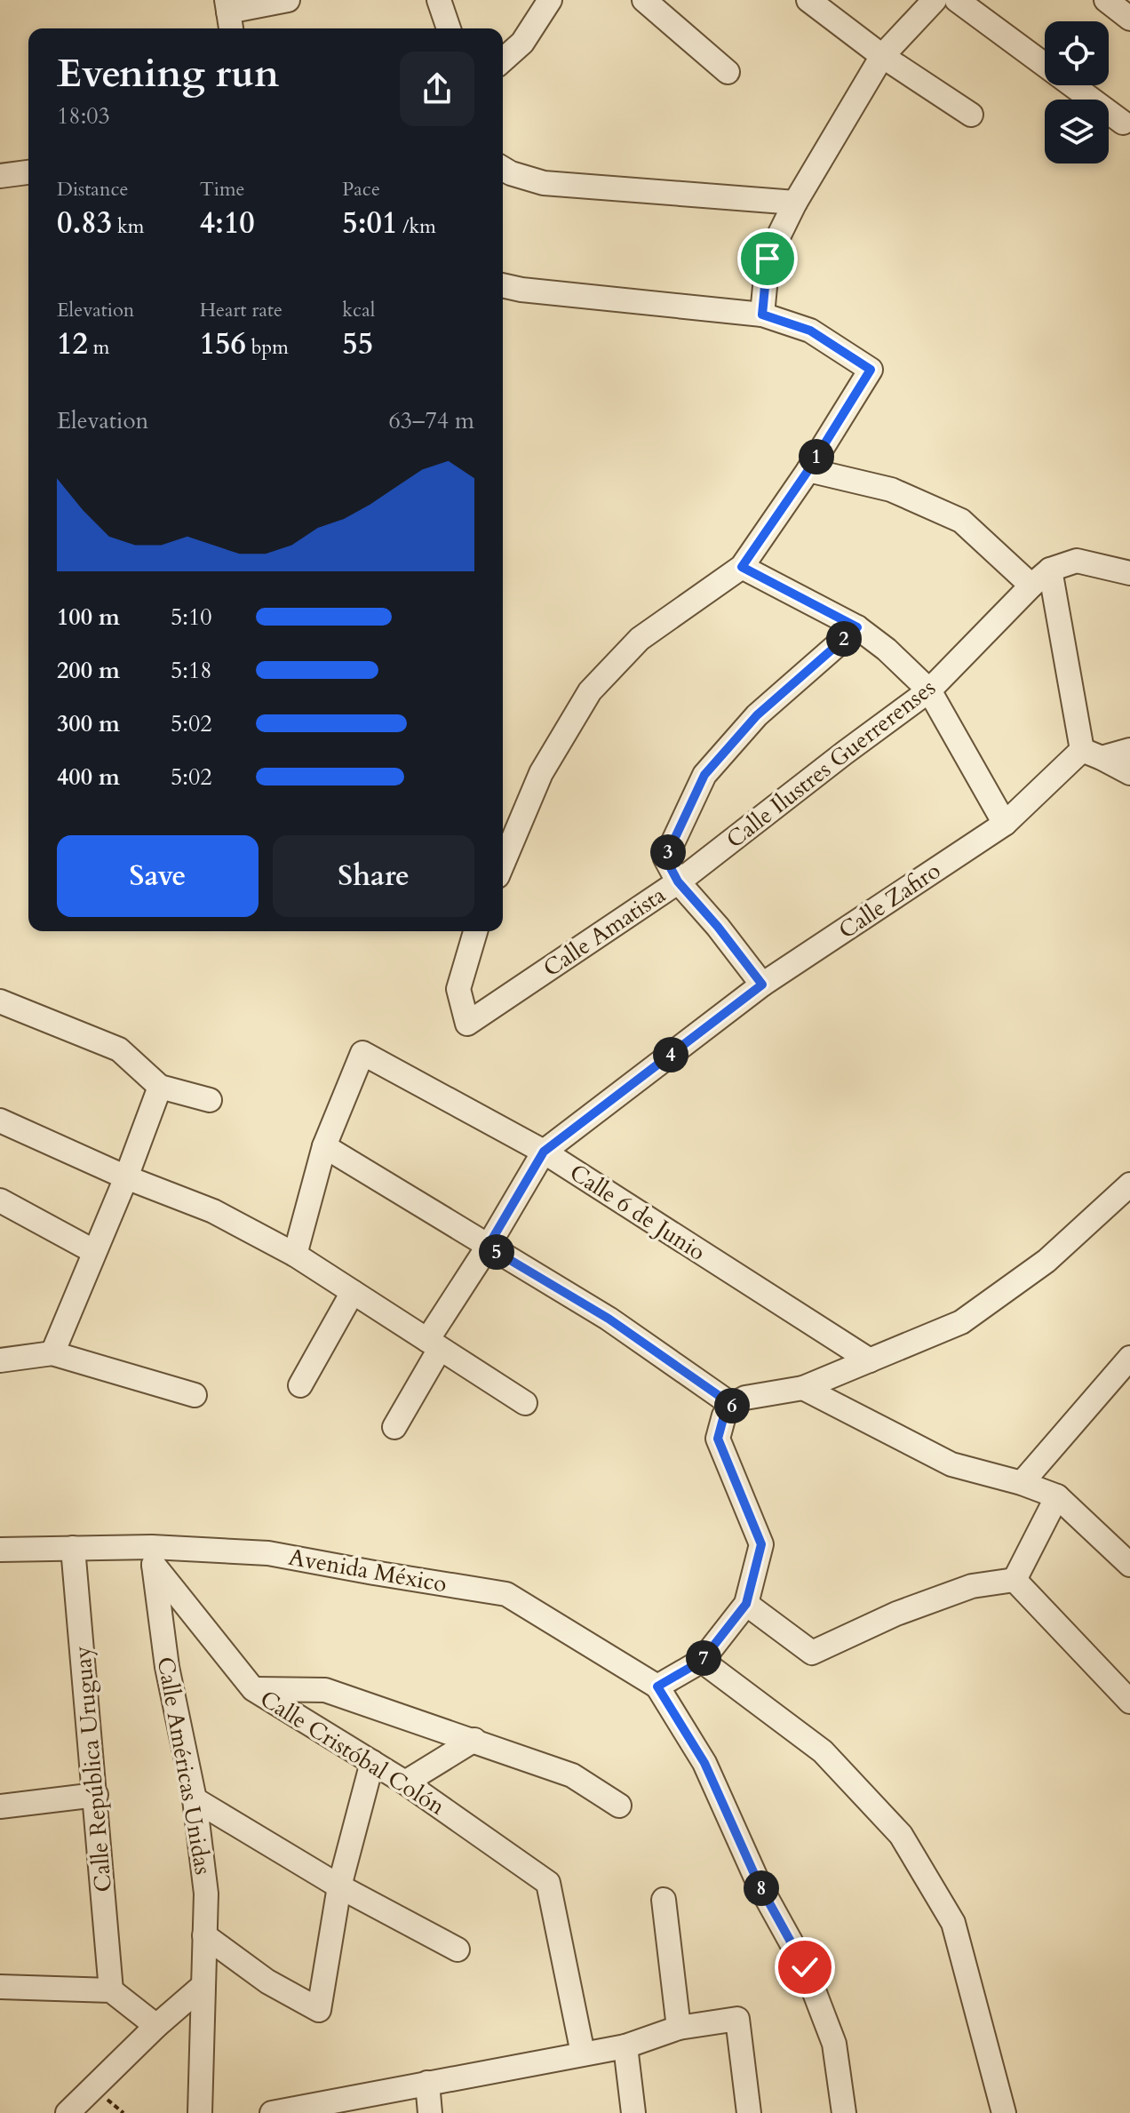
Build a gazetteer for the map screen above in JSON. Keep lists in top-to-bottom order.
{
  "streets": {
    "street": [
      "Calle Ilustres Guerrerenses",
      "Calle Zafiro",
      "Calle Amatista",
      "Calle 6 de Junio",
      "Avenida México",
      "Calle Cristóbal Colón",
      "Calle Américas Unidas",
      "Calle República Uruguay"
    ]
  },
  "crossings": [
    ["Calle Ilustres Guerrerenses", "Calle Amatista"],
    ["Calle Zafiro", "Calle 6 de Junio"],
    ["Avenida México", "Calle Cristóbal Colón"],
    ["Avenida México", "Calle Américas Unidas"],
    ["Avenida México", "Calle República Uruguay"],
    ["Calle Cristóbal Colón", "Calle Américas Unidas"]
  ],
  "page": {
    "heading": ["Evening run", "18:03"],
    "stats": [
      ["Distance", "0.83 km"],
      ["Time", "4:10"],
      ["Pace", "5:01 /km"],
      ["Elevation", "12 m"],
      ["Heart rate", "156 bpm"],
      ["kcal", "55"]
    ],
    "chart": ["Elevation", "63–74 m"],
    "pins": [
      "1",
      "2",
      "3",
      "4",
      "5",
      "6",
      "7",
      "8"
    ],
    "list": [
      {
        "name": "100 m",
        "note": "5:10"
      },
      {
        "name": "200 m",
        "note": "5:18"
      },
      {
        "name": "300 m",
        "note": "5:02"
      },
      {
        "name": "400 m",
        "note": "5:02"
      }
    ],
    "buttons": ["Save", "Share"]
  }
}
